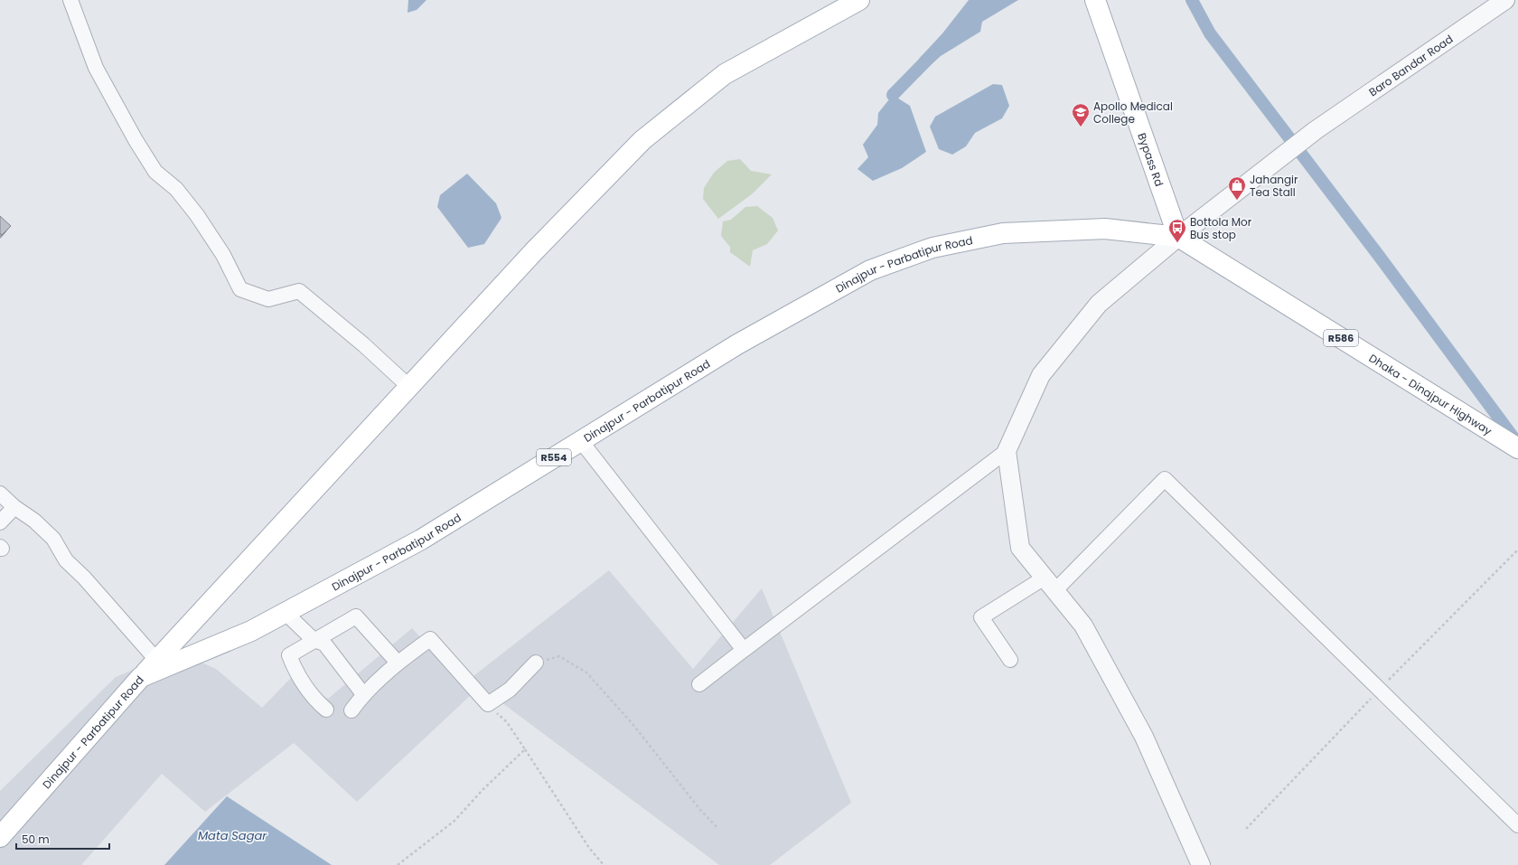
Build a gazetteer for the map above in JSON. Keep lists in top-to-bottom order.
{
  "streets": {
    "main road": [
      "Bypass Rd",
      "Dinajpur - Parbatipur Road",
      "R586",
      "Dhaka - Dinajpur Highway",
      "R554"
    ],
    "street": ["Baro Bandar Road"]
  },
  "crossings": [
    ["Baro Bandar Road", "Bypass Rd"],
    ["Baro Bandar Road", "Dinajpur - Parbatipur Road"],
    ["Baro Bandar Road", "Dhaka - Dinajpur Highway"],
    ["Bypass Rd", "Dinajpur - Parbatipur Road"],
    ["Bypass Rd", "Dhaka - Dinajpur Highway"],
    ["Dinajpur - Parbatipur Road", "Dhaka - Dinajpur Highway"],
    ["Dinajpur - Parbatipur Road", "R554"]
  ],
  "water": ["Mata Sagar"],
  "places": {
    "school or university": ["Apollo Medical College"],
    "shop": ["Jahangir Tea Stall"],
    "bus stop": ["Bottola Mor Bus stop"]
  },
  "scale_bar": "50 m"
}
